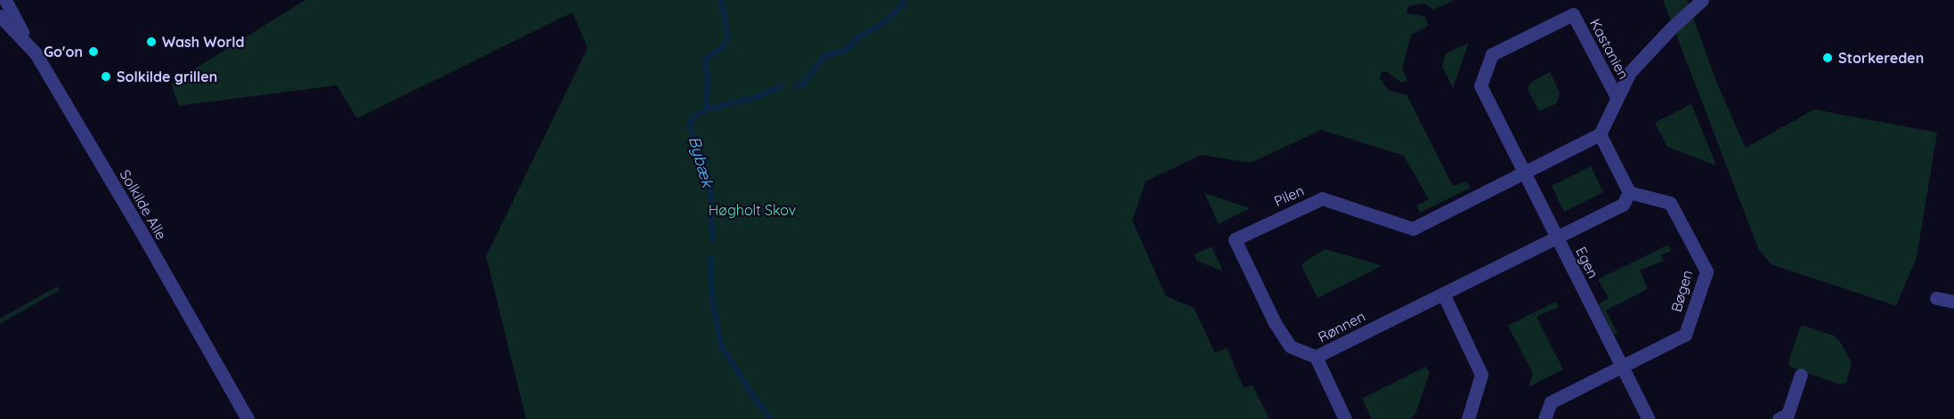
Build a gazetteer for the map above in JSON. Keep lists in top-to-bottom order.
{
  "streets": {
    "street": [
      "Kastanien",
      "Pilen",
      "Solkilde Alle",
      "Egen",
      "Bøgen",
      "Rønnen"
    ]
  },
  "crossings": [
    ["Kastanien", "Pilen"],
    ["Kastanien", "Egen"],
    ["Pilen", "Egen"],
    ["Pilen", "Rønnen"],
    ["Egen", "Bøgen"],
    ["Egen", "Rønnen"]
  ],
  "water": ["Bybæk"],
  "parks": ["Høgholt Skov"],
  "places": [
    "Wash World",
    "Go'on",
    "Storkereden",
    "Solkilde grillen"
  ]
}
